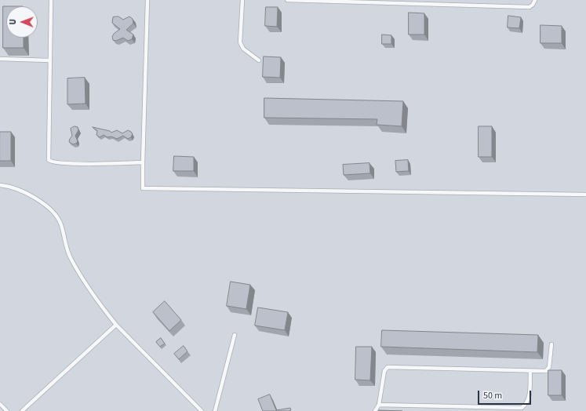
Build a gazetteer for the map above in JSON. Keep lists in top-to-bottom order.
{
  "scale_bar": "50 m",
  "north": "left"
}
